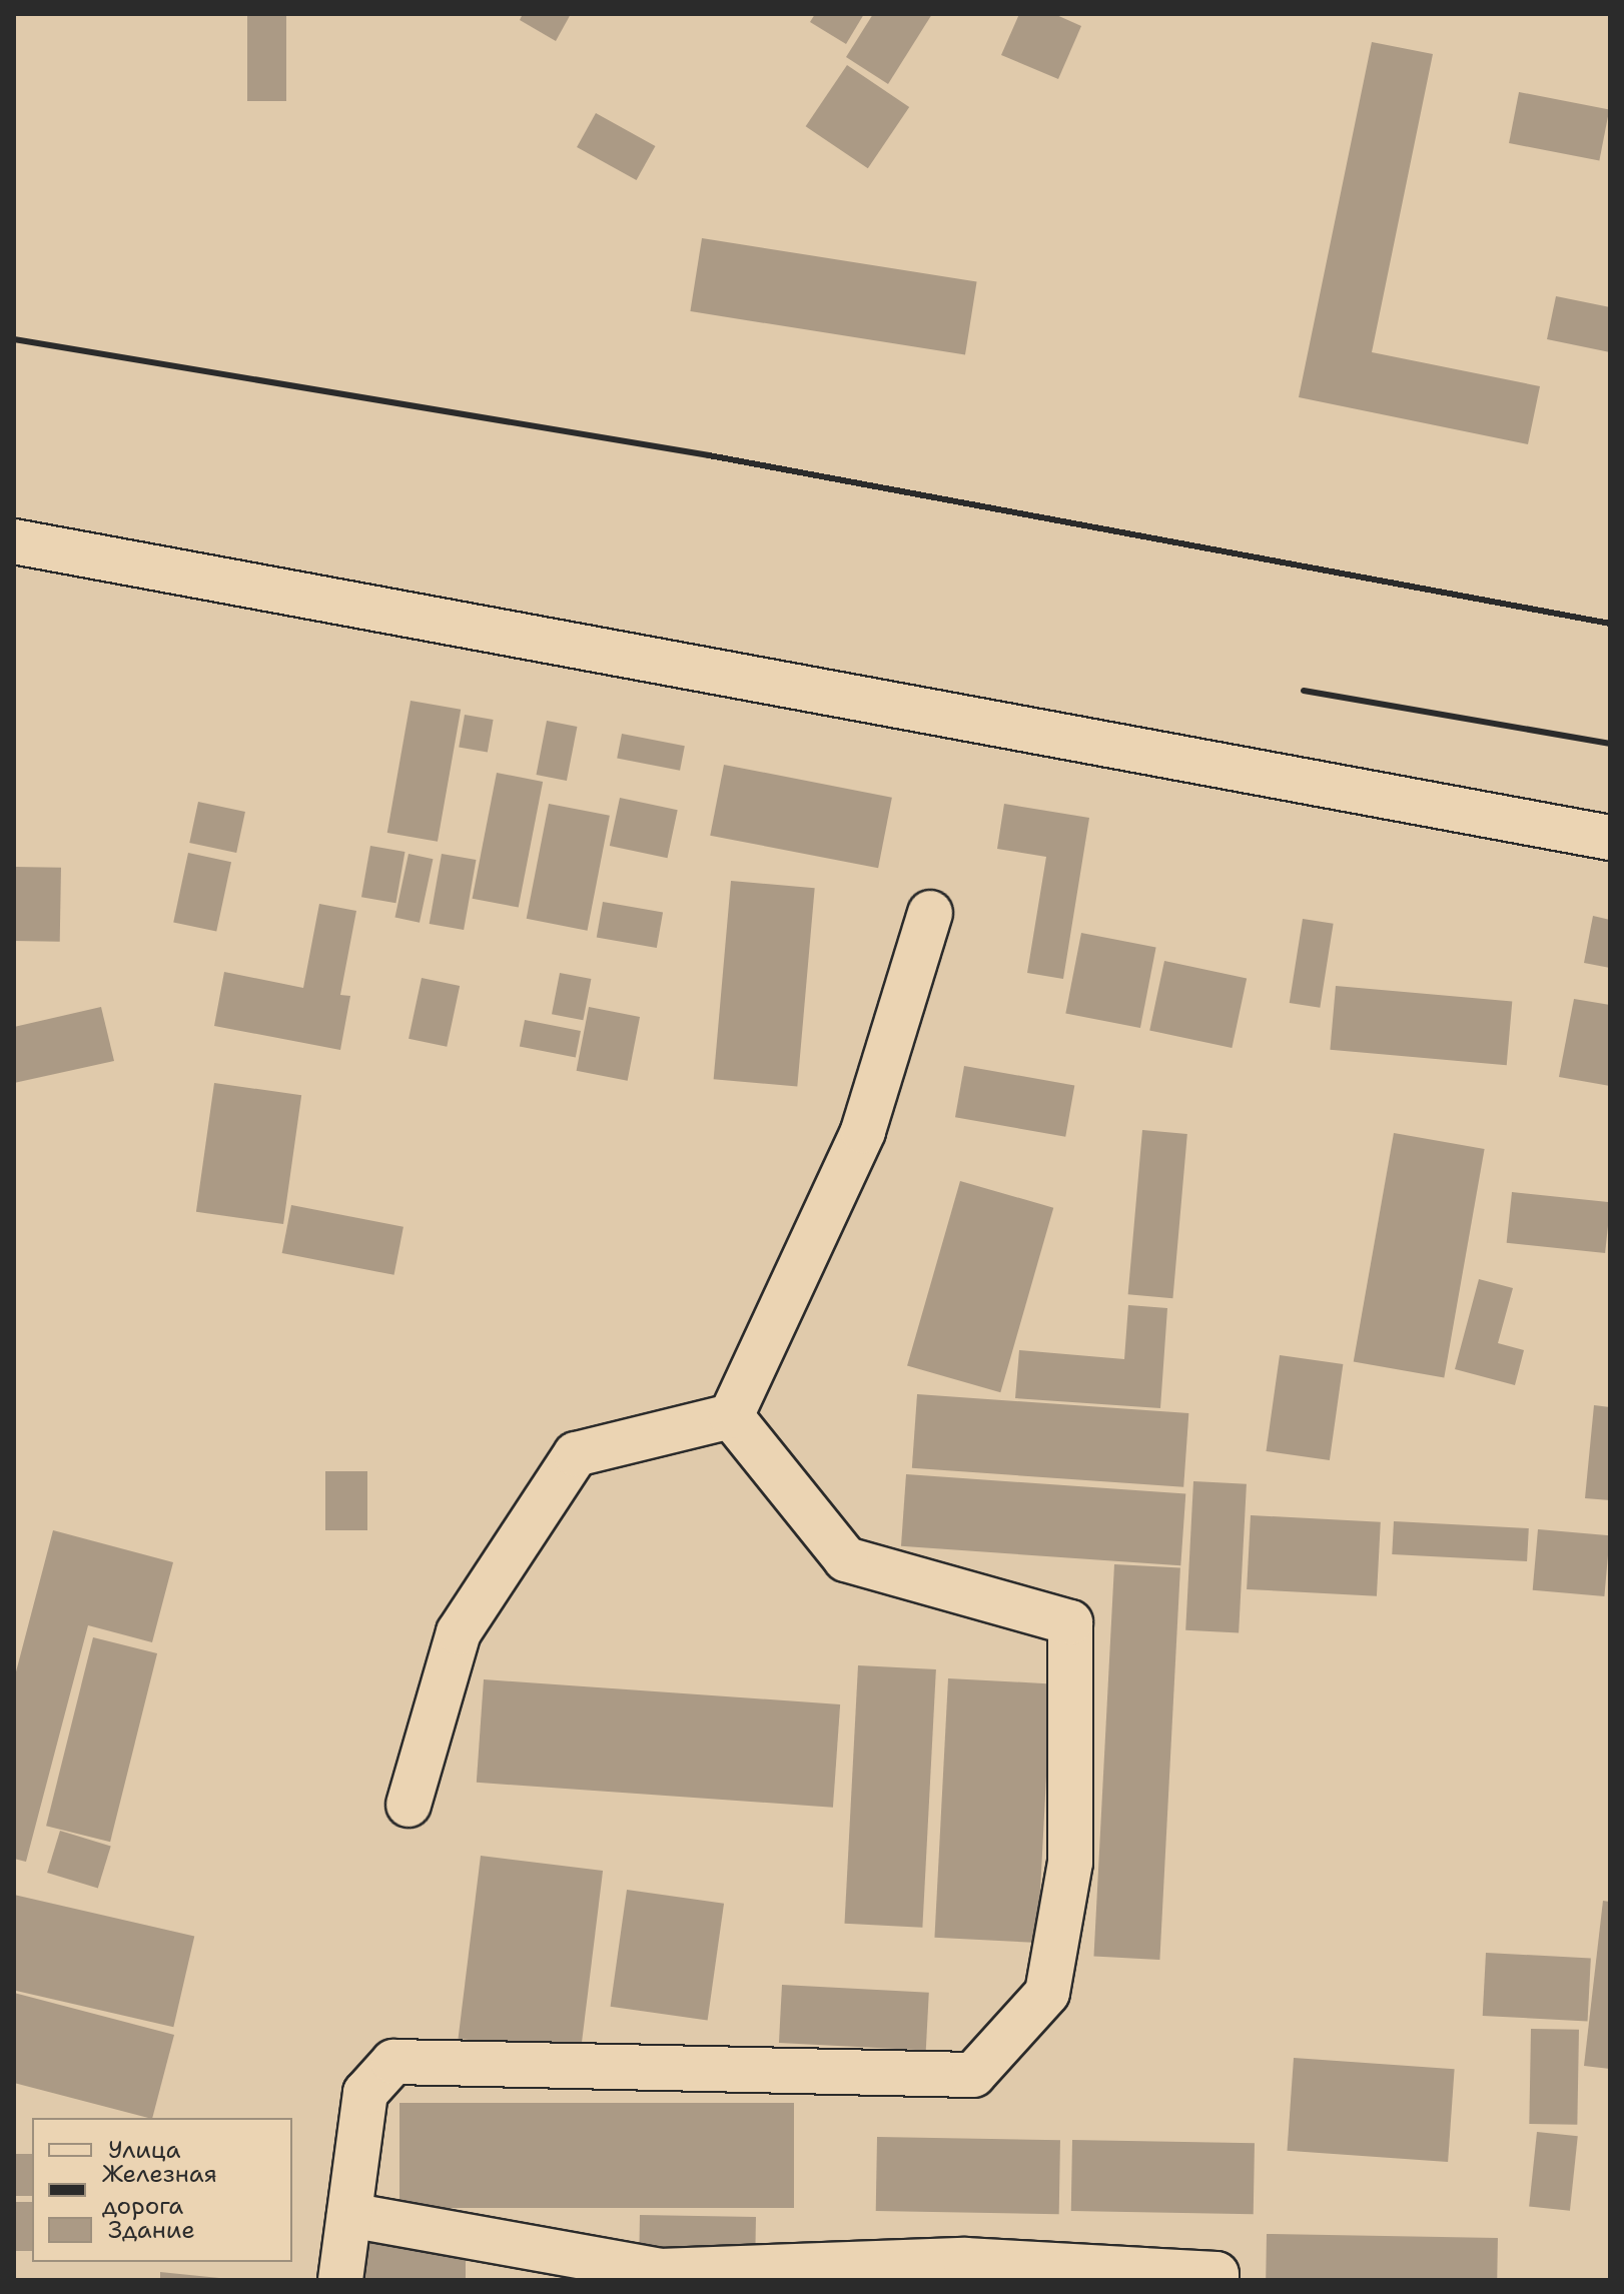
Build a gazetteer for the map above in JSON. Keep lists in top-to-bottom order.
{
  "legend": ["Улица", "Железная дорога", "Здание"]
}
